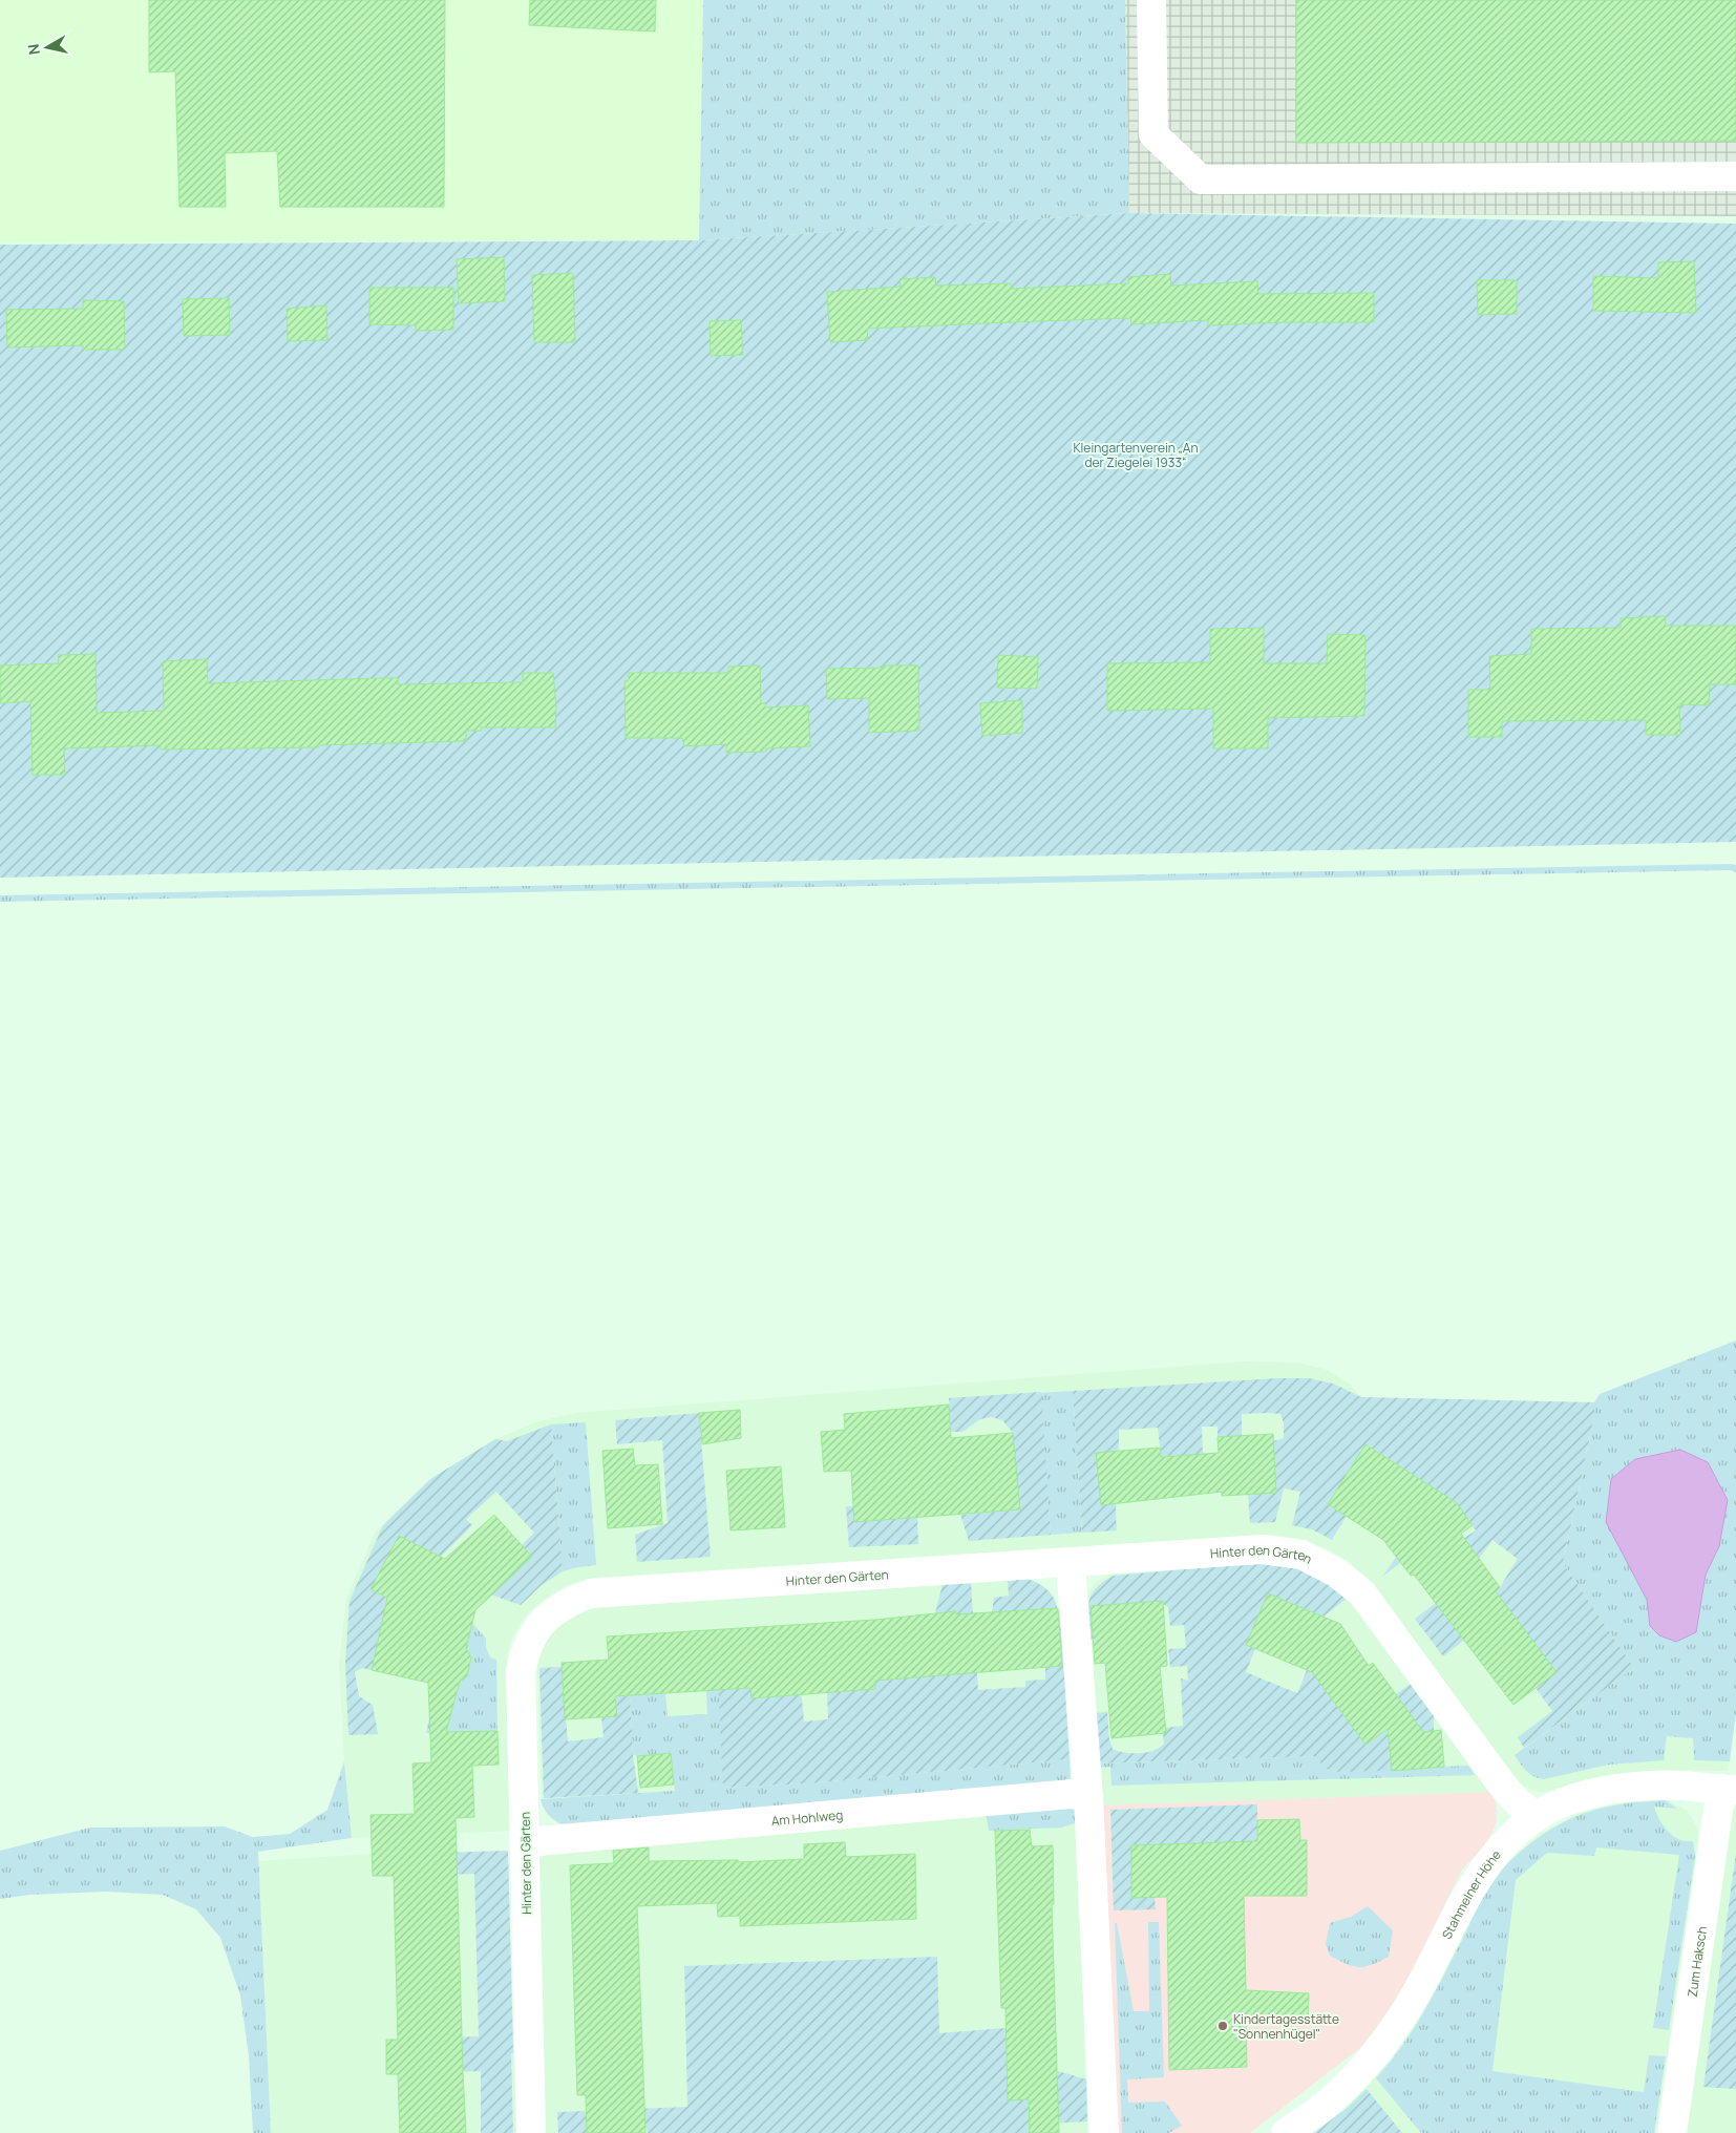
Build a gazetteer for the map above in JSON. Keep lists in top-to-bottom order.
{
  "streets": {
    "street": [
      "Hinter den Gärten",
      "Am Hohlweg",
      "Stahmelner Höhe",
      "Zum Haksch"
    ]
  },
  "crossings": [
    ["Hinter den Gärten", "Am Hohlweg"],
    ["Hinter den Gärten", "Stahmelner Höhe"],
    ["Stahmelner Höhe", "Zum Haksch"]
  ],
  "parks": ["Kleingartenverein „An der Ziegelei 1933“"],
  "places": ["Kindertagesstätte \"Sonnenhügel\""],
  "north": "left"
}
